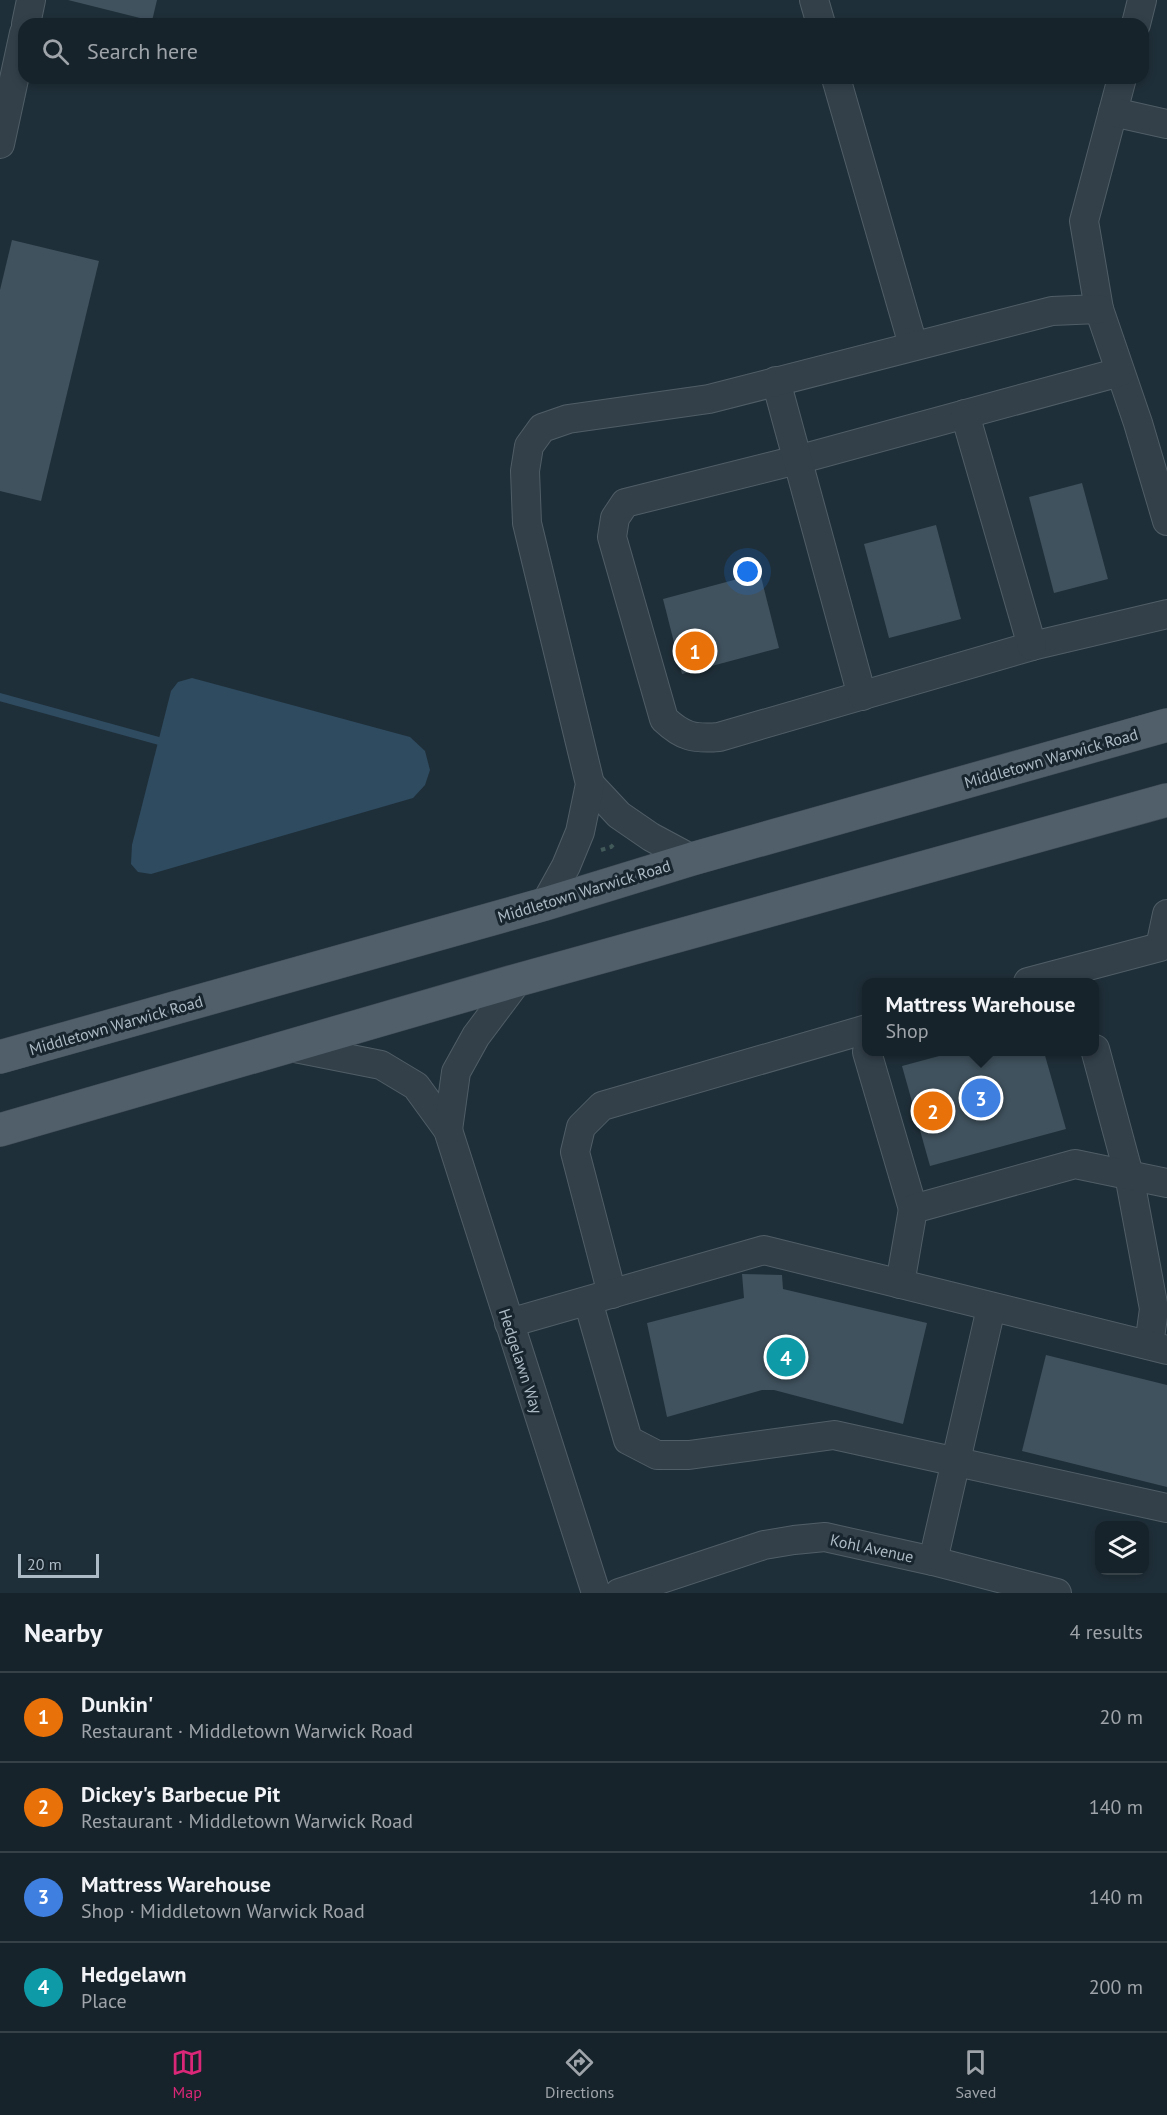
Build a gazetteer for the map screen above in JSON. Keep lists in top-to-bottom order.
{
  "streets": {
    "main road": ["Middletown Warwick Road"],
    "street": ["Hedgelawn Way", "Kohl Avenue"]
  },
  "scale_bar": "20 m",
  "page": {
    "search": "Search here",
    "pins": [
      "1",
      "3",
      "2",
      "4"
    ],
    "popup": ["Mattress Warehouse", "Shop"],
    "scale": "20 m",
    "heading": ["Nearby", "4 results"],
    "list": [
      {
        "mark": "1",
        "name": "Dunkin'",
        "note": "Restaurant · Middletown Warwick Road",
        "value": "20 m"
      },
      {
        "mark": "2",
        "name": "Dickey's Barbecue Pit",
        "note": "Restaurant · Middletown Warwick Road",
        "value": "140 m"
      },
      {
        "mark": "3",
        "name": "Mattress Warehouse",
        "note": "Shop · Middletown Warwick Road",
        "value": "140 m"
      },
      {
        "mark": "4",
        "name": "Hedgelawn",
        "note": "Place",
        "value": "200 m"
      }
    ],
    "nav": ["Map", "Directions", "Saved"]
  }
}
